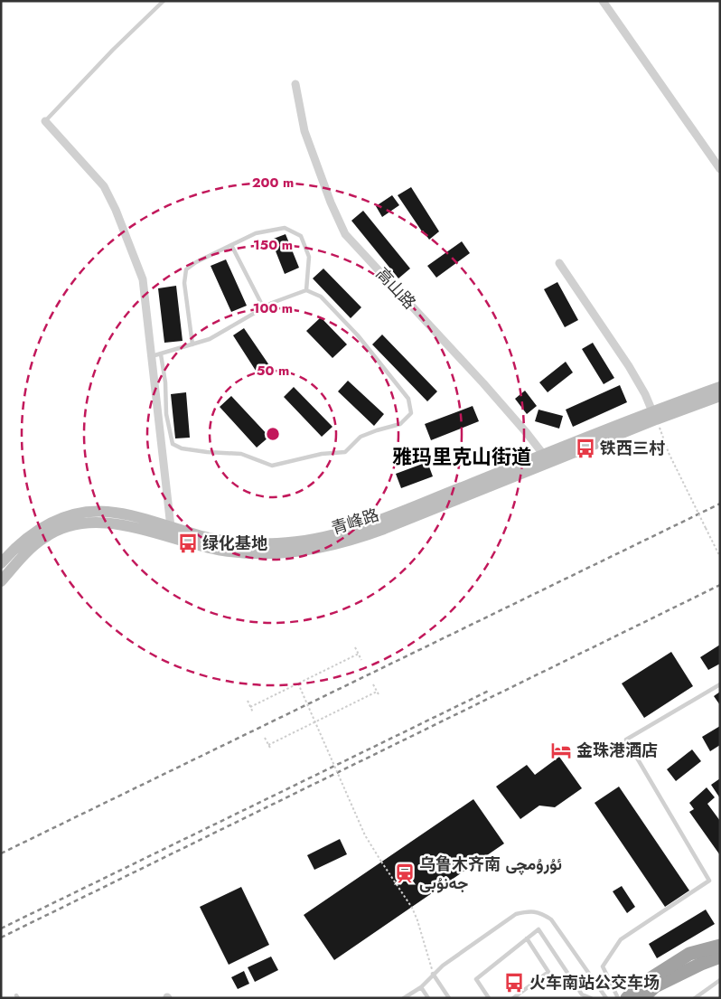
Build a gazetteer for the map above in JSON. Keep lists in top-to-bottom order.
{
  "streets": {
    "main road": ["青峰路"],
    "street": ["高山路"]
  },
  "crossings": [
    ["高山路", "青峰路"]
  ],
  "districts": ["雅玛里克山街道"],
  "places": {
    "bus stop": ["铁西三村", "绿化基地", "火车南站公交车场"],
    "hotel": ["金珠港酒店"],
    "station": ["乌鲁木齐南 ئۇرۇمچى جەنۇبى"]
  },
  "rings": [
    "200 m",
    "150 m",
    "100 m",
    "50 m"
  ]
}
